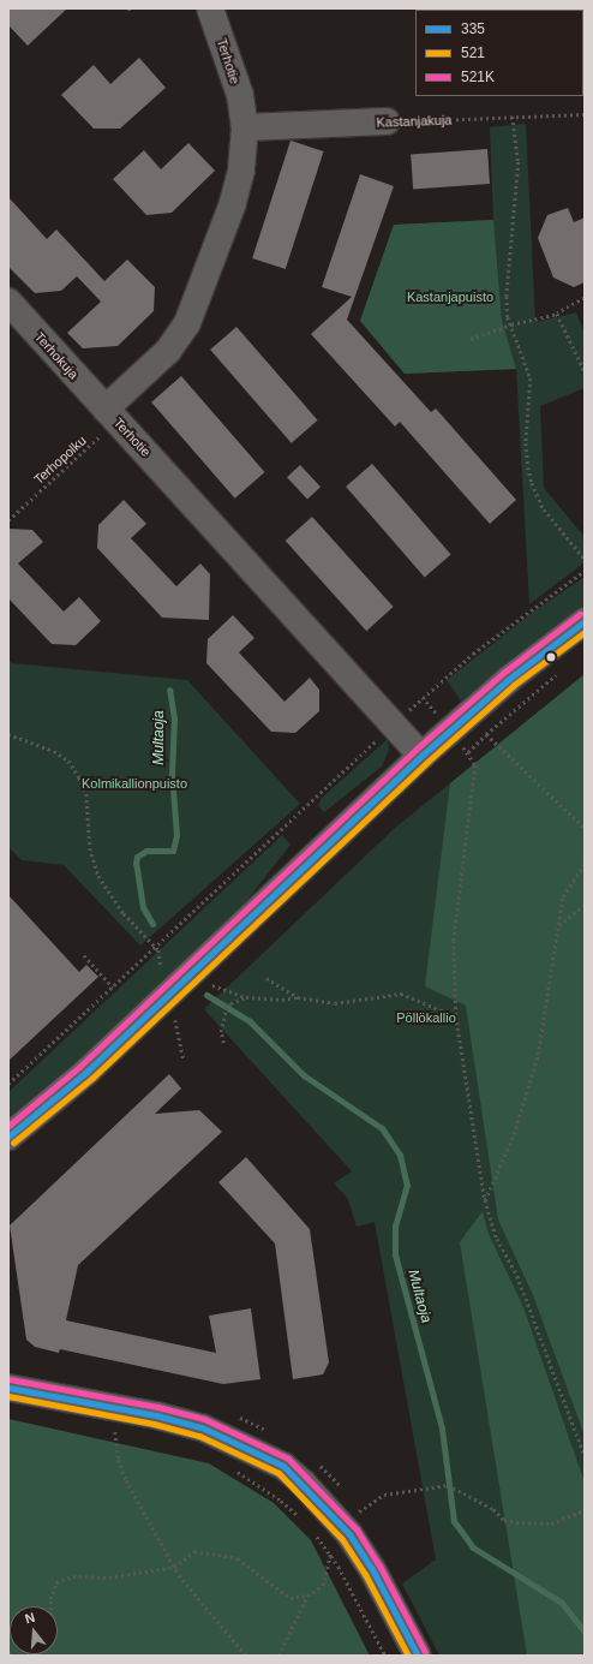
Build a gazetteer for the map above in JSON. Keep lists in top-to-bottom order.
{
  "streets": {
    "street": ["Terhotie", "Kastanjakuja", "Terhokuja"],
    "path": ["Terhopolku"]
  },
  "crossings": [
    ["Terhotie", "Kastanjakuja"],
    ["Terhotie", "Terhokuja"],
    ["Terhotie", "Terhopolku"]
  ],
  "water": ["Multaoja"],
  "parks": ["Kastanjapuisto", "Kolmikallionpuisto", "Pöllökallio"],
  "lines": ["transit line 521K", "transit line 335", "transit line 521"],
  "legend": ["335", "521", "521K"],
  "north": "top"
}
